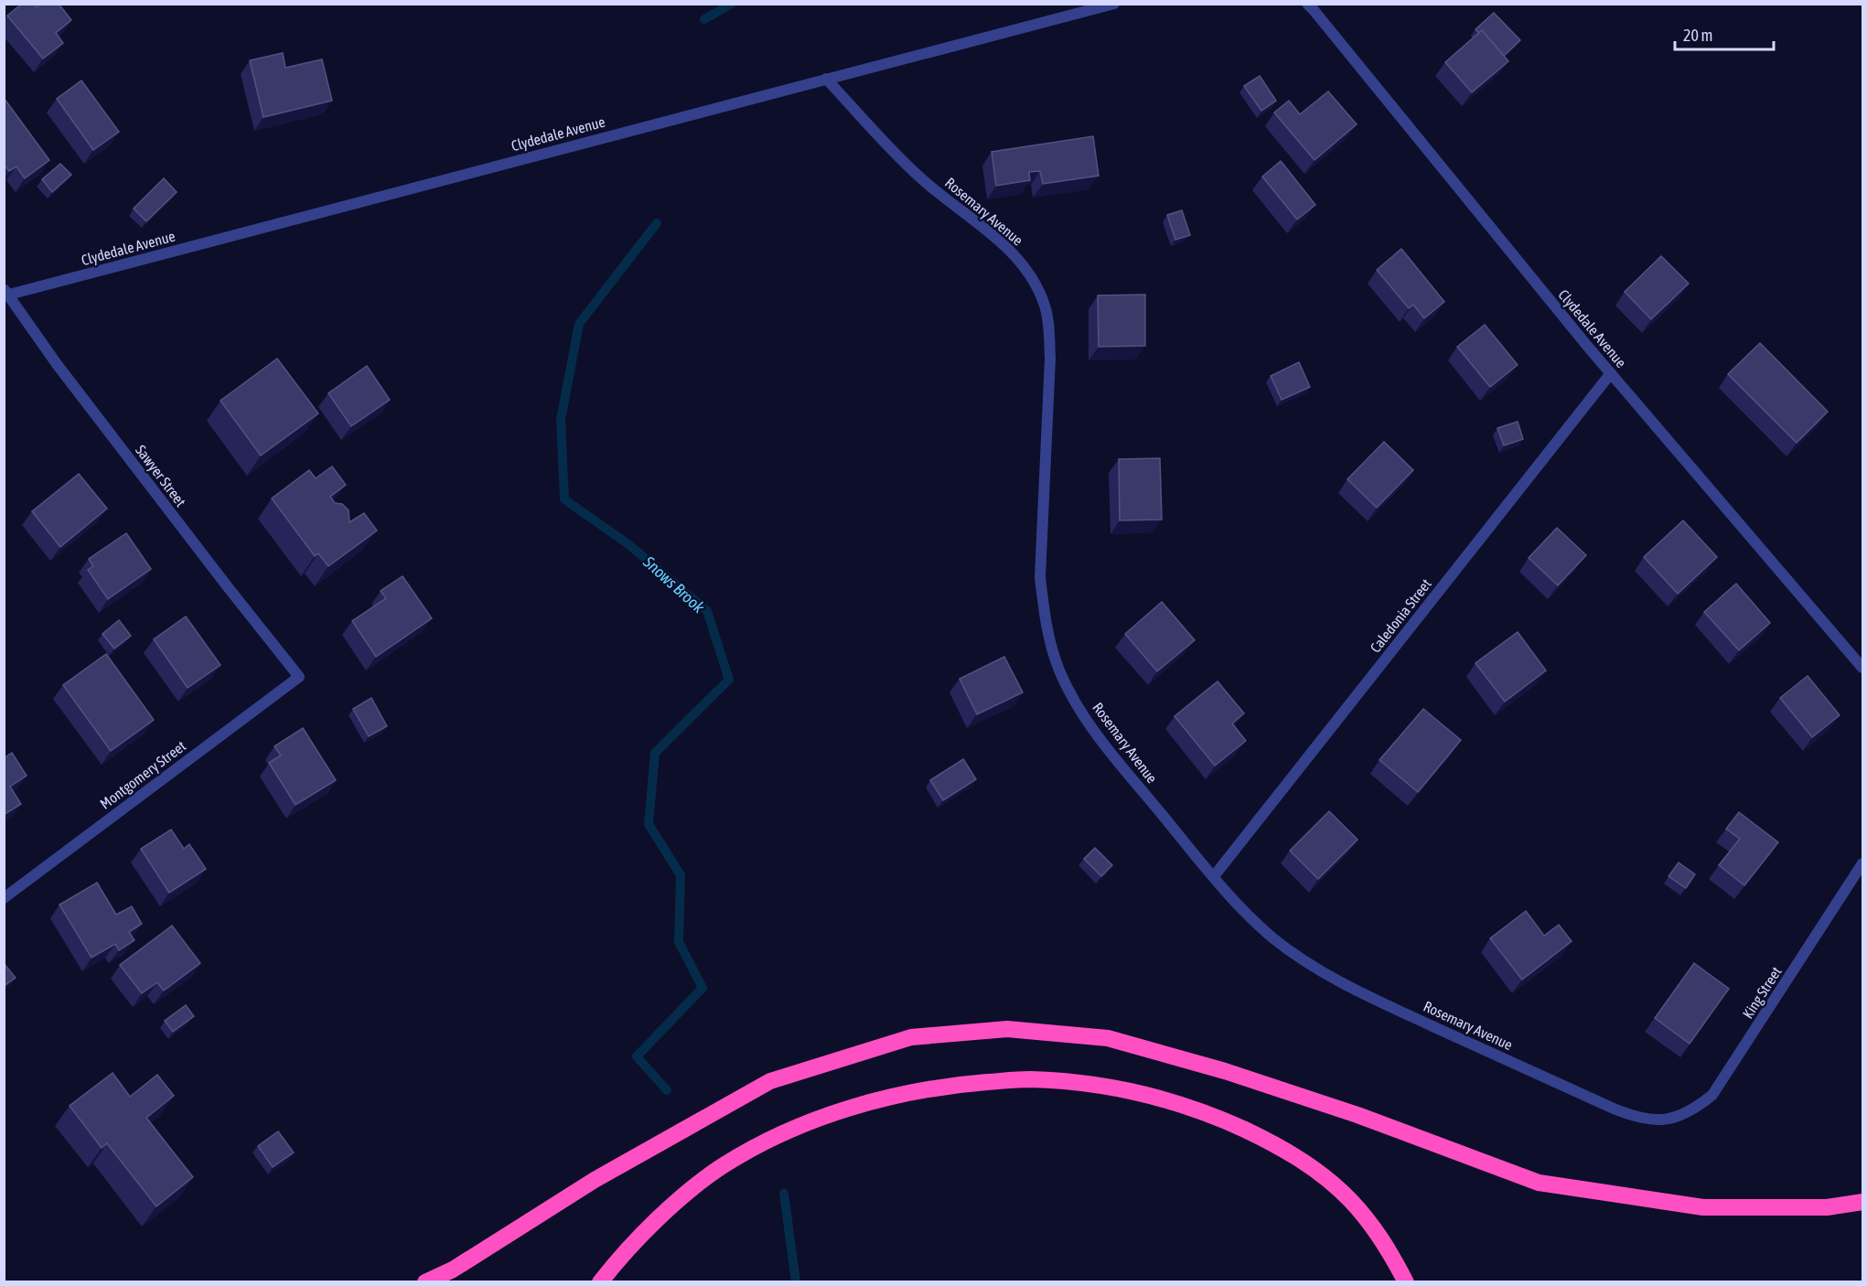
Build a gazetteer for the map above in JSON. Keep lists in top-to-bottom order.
{
  "streets": {
    "street": [
      "Clydedale Avenue",
      "Rosemary Avenue",
      "Sawyer Street",
      "Caledonia Street",
      "Montgomery Street",
      "King Street"
    ]
  },
  "crossings": [
    ["Clydedale Avenue", "Rosemary Avenue"],
    ["Clydedale Avenue", "Sawyer Street"],
    ["Clydedale Avenue", "Caledonia Street"],
    ["Rosemary Avenue", "Caledonia Street"],
    ["Rosemary Avenue", "King Street"],
    ["Sawyer Street", "Montgomery Street"]
  ],
  "water": ["Snows Brook"],
  "scale_bar": "20 m"
}
